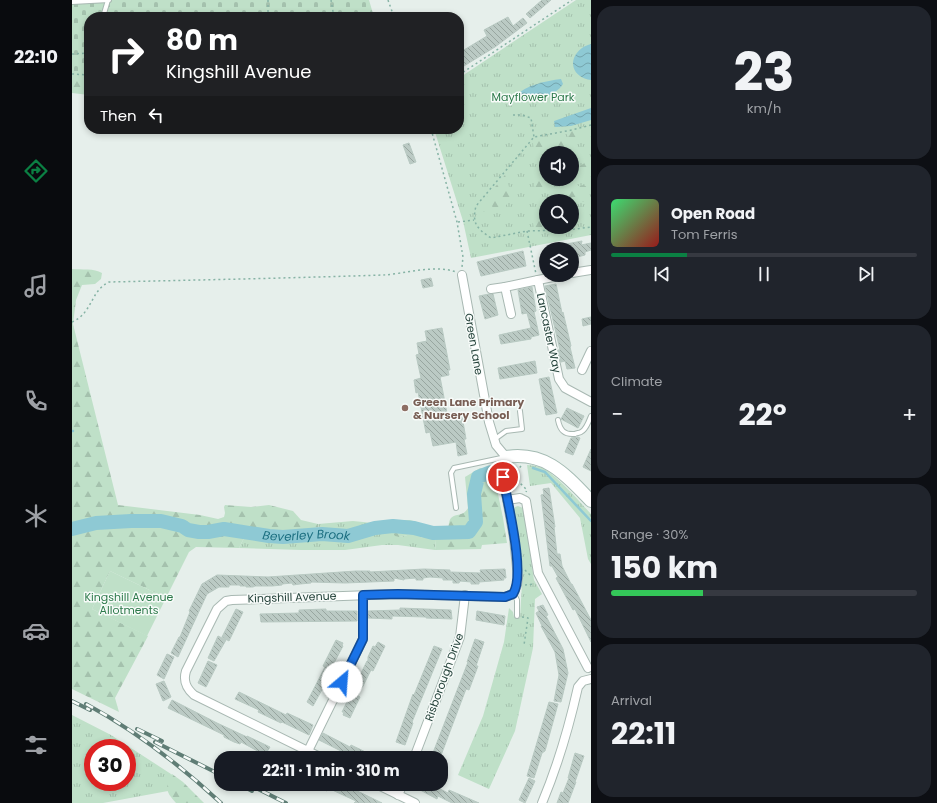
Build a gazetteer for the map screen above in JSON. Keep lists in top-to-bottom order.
{
  "streets": {
    "street": [
      "Lancaster Way",
      "Green Lane",
      "Kingshill Avenue",
      "Risborough Drive"
    ]
  },
  "crossings": [
    ["Kingshill Avenue", "Risborough Drive"]
  ],
  "water": ["Beverley Brook"],
  "parks": ["Mayflower Park", "Kingshill Avenue Allotments"],
  "places": ["Green Lane Primary & Nursery School"],
  "page": {
    "tabs": "22:10",
    "tile": [
      ["23", "km/h"],
      "Climate",
      ["Range · 30%", "150 km"],
      ["Arrival", "22:11"]
    ],
    "turn": ["80 m", "Kingshill Avenue"],
    "then": "Then",
    "song": ["Open Road", "Tom Ferris"],
    "heat": ["−", "22°", "+"],
    "limit": "30",
    "trip": "22:11 · 1 min · 310 m"
  }
}
